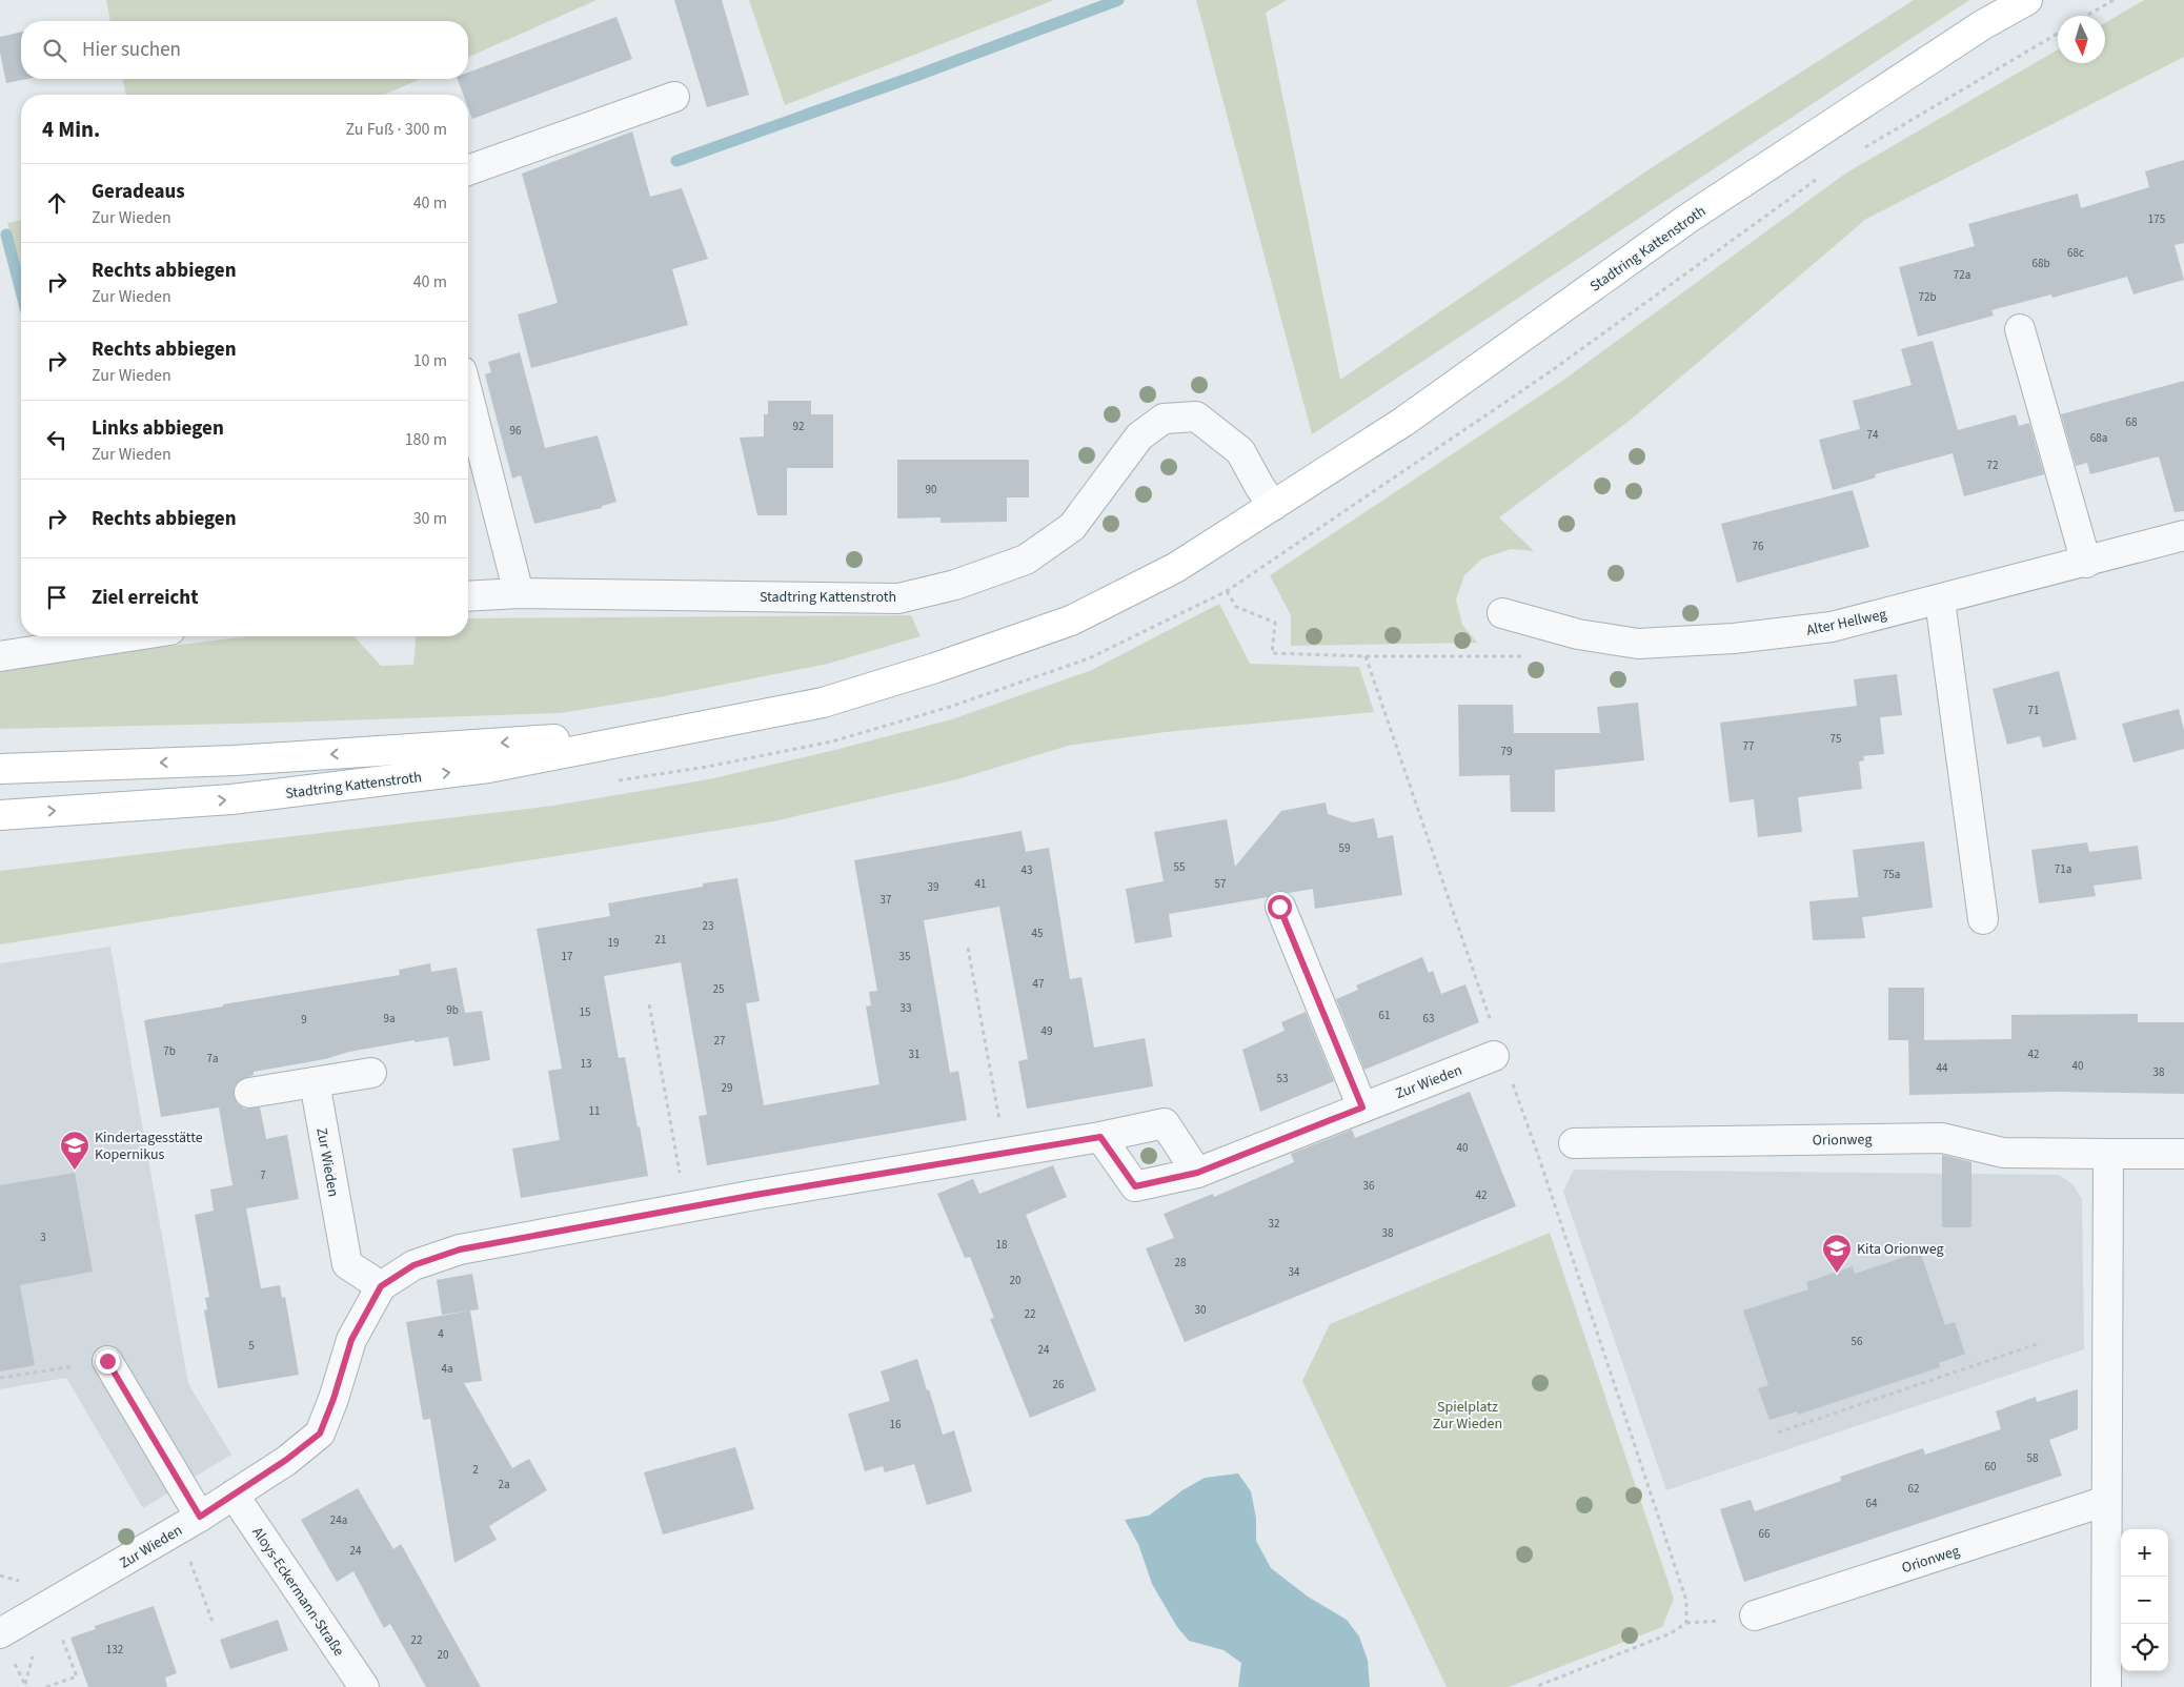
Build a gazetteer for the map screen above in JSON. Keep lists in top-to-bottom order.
{
  "streets": {
    "main road": ["Stadtring Kattenstroth"],
    "street": [
      "Alter Hellweg",
      "Zur Wieden",
      "Orionweg",
      "Aloys-Eckermann-Straße"
    ]
  },
  "crossings": [
    ["Zur Wieden", "Aloys-Eckermann-Straße"]
  ],
  "parks": ["Spielplatz Zur Wieden"],
  "places": {
    "school or university": ["Kindertagesstätte Kopernikus", "Kita Orionweg"]
  },
  "house_numbers": [
    "175",
    "68c",
    "68b",
    "72a",
    "72b",
    "68",
    "92",
    "96",
    "74",
    "68a",
    "72",
    "90",
    "76",
    "71",
    "75",
    "77",
    "79",
    "59",
    "55",
    "71a",
    "43",
    "75a",
    "41",
    "57",
    "39",
    "37",
    "23",
    "45",
    "21",
    "19",
    "17",
    "35",
    "47",
    "25",
    "33",
    "9b",
    "15",
    "61",
    "9a",
    "63",
    "9",
    "49",
    "27",
    "7b",
    "31",
    "42",
    "7a",
    "13",
    "40",
    "44",
    "38",
    "53",
    "29",
    "11",
    "40",
    "7",
    "36",
    "42",
    "32",
    "38",
    "3",
    "18",
    "28",
    "34",
    "20",
    "30",
    "22",
    "4",
    "56",
    "5",
    "24",
    "4a",
    "26",
    "16",
    "58",
    "60",
    "2",
    "2a",
    "62",
    "64",
    "24a",
    "66",
    "24",
    "22",
    "132",
    "20"
  ],
  "north": "bottom",
  "page": {
    "search": "Hier suchen",
    "heading": ["4 Min.", "Zu Fuß · 300 m"],
    "list": [
      ["Geradeaus", "Zur Wieden", "40 m"],
      ["Rechts abbiegen", "Zur Wieden", "40 m"],
      ["Rechts abbiegen", "Zur Wieden", "10 m"],
      ["Links abbiegen", "Zur Wieden", "180 m"],
      ["Rechts abbiegen", "30 m"],
      "Ziel erreicht"
    ],
    "map_buttons": ["+", "−"]
  }
}
